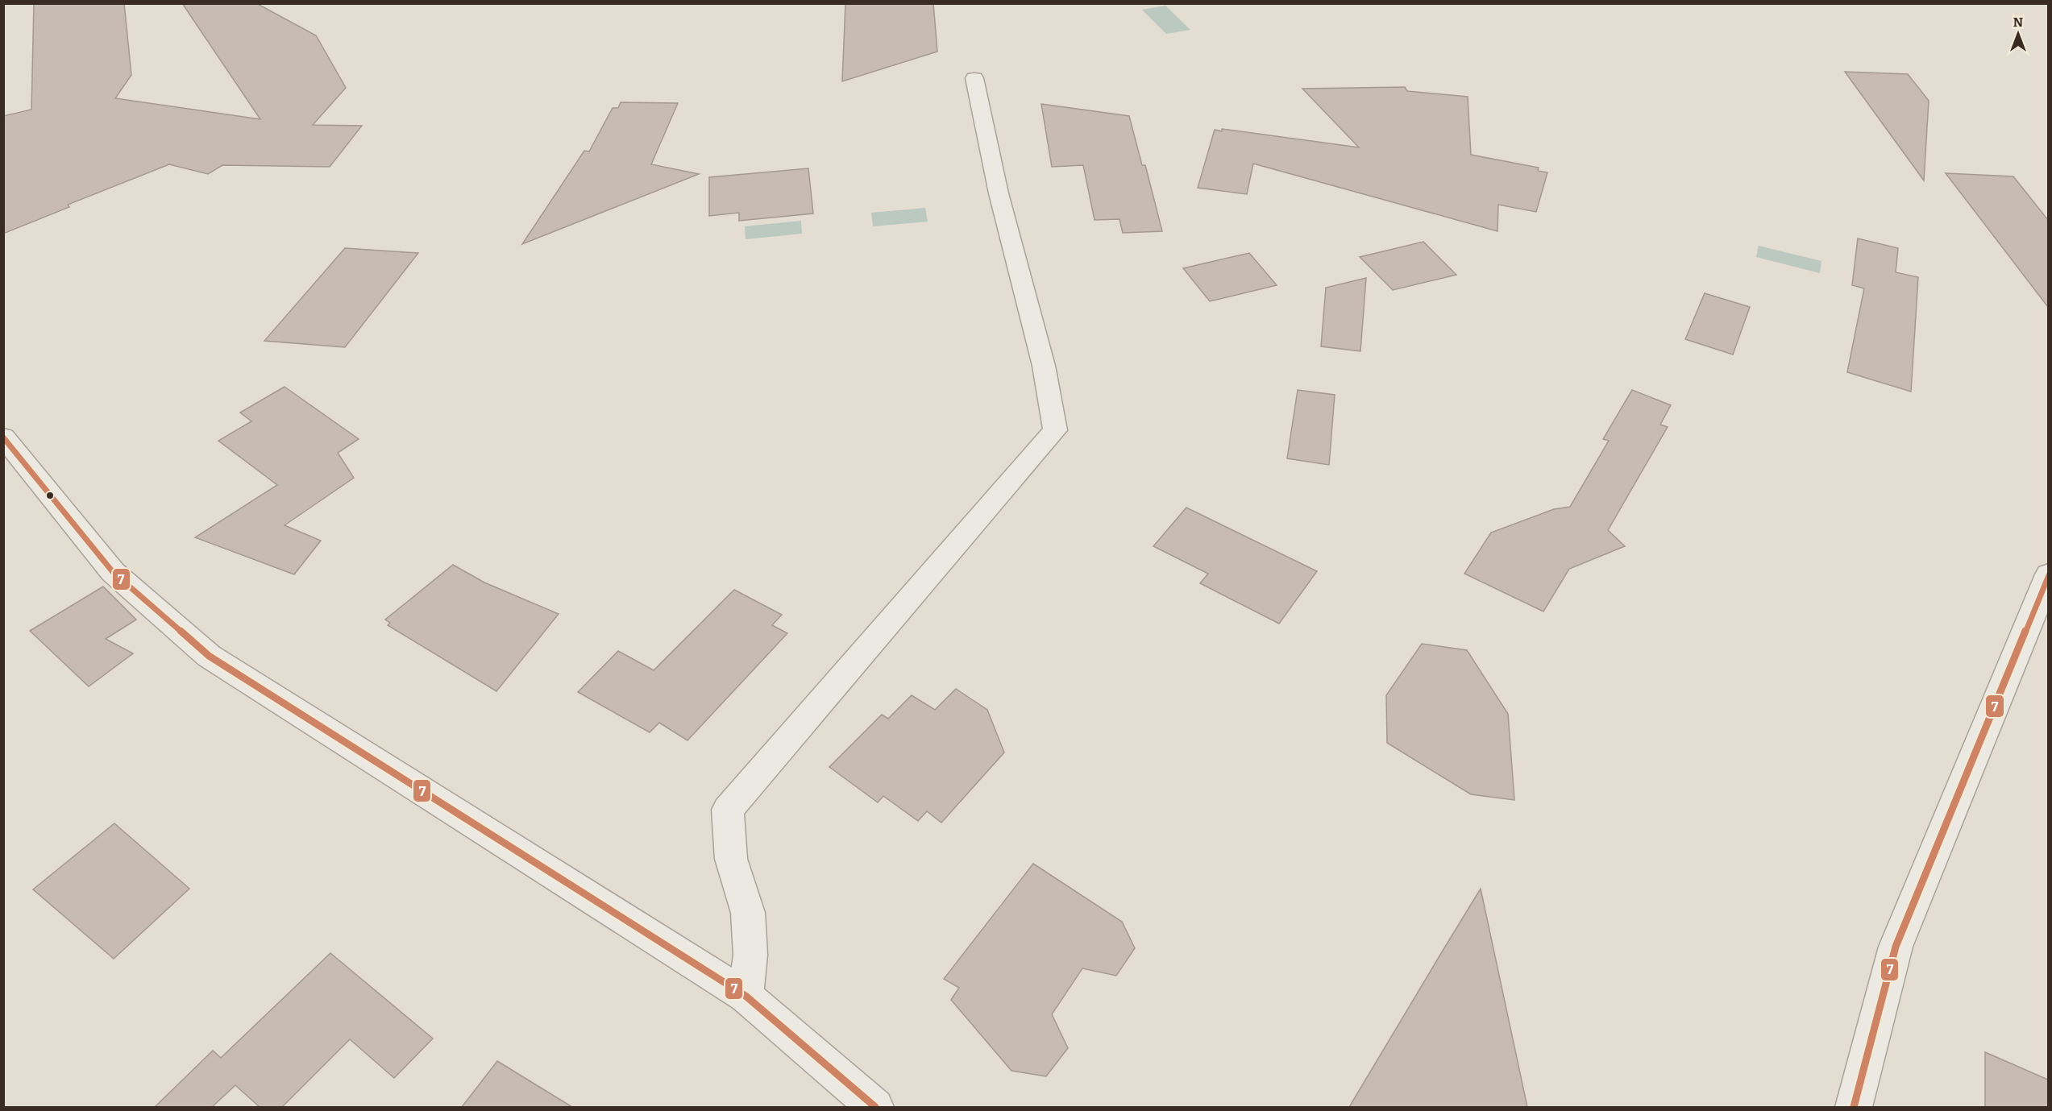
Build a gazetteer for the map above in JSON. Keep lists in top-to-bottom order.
{
  "lines": ["transit line 7"],
  "north": "top"
}
